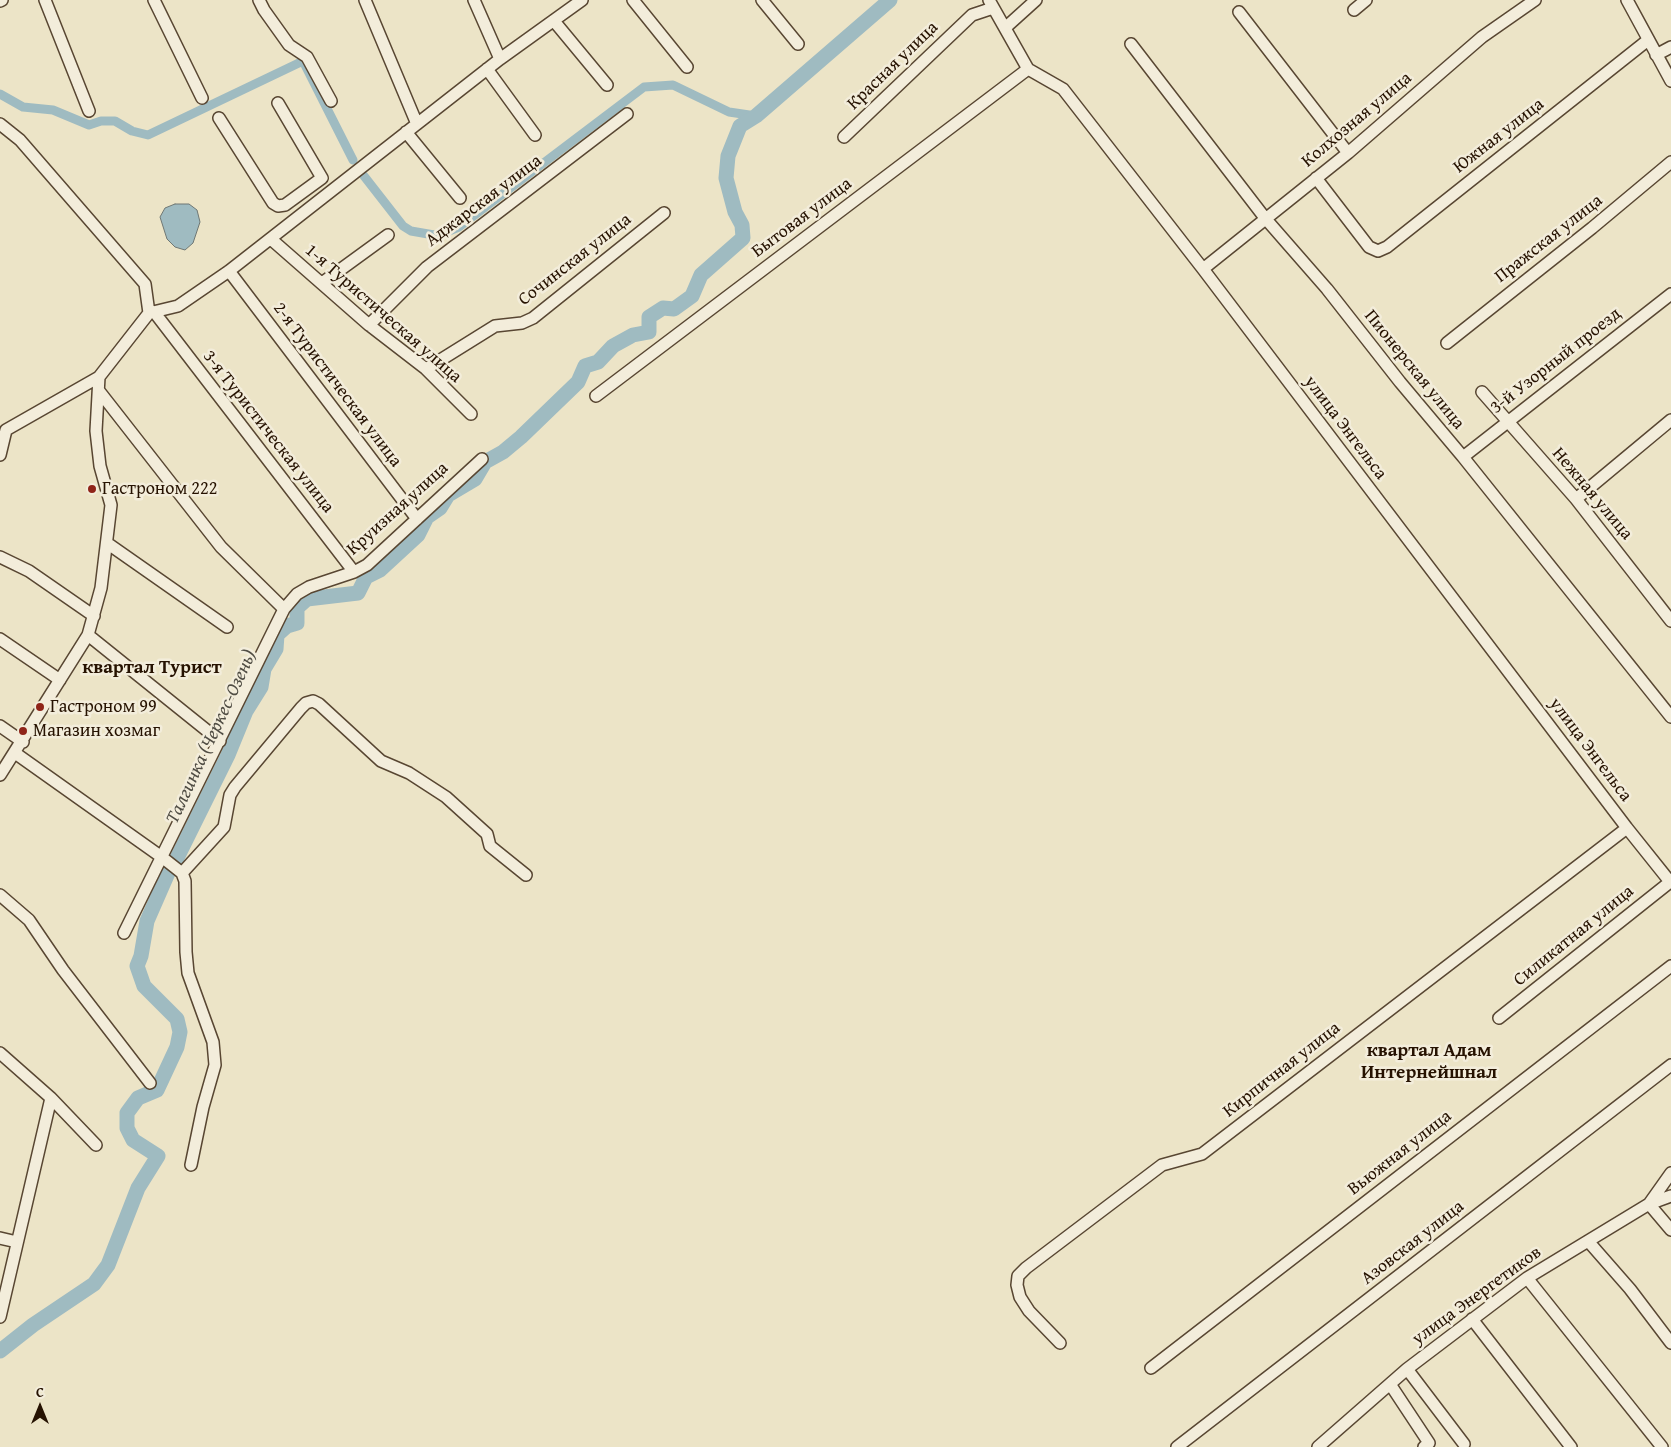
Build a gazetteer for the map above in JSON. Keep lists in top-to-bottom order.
{
  "streets": {
    "street": [
      "Красная улица",
      "Колхозная улица",
      "Южная улица",
      "Аджарская улица",
      "Бытовая улица",
      "Пражская улица",
      "Сочинская улица",
      "1-я Туристическая улица",
      "3-й Узорный проезд",
      "Пионерская улица",
      "2-я Туристическая улица",
      "улица Энгельса",
      "3-я Туристическая улица",
      "Нежная улица",
      "Круизная улица",
      "Силикатная улица",
      "Кирпичная улица",
      "Вьюжная улица",
      "Азовская улица",
      "улица Энергетиков"
    ]
  },
  "crossings": [
    ["Красная улица", "улица Энгельса"],
    ["Колхозная улица", "Южная улица"],
    ["Колхозная улица", "Пионерская улица"],
    ["Колхозная улица", "улица Энгельса"],
    ["Аджарская улица", "1-я Туристическая улица"],
    ["Бытовая улица", "улица Энгельса"],
    ["Сочинская улица", "1-я Туристическая улица"],
    ["3-й Узорный проезд", "Пионерская улица"],
    ["3-й Узорный проезд", "Нежная улица"],
    ["2-я Туристическая улица", "Круизная улица"],
    ["улица Энгельса", "Силикатная улица"],
    ["улица Энгельса", "Кирпичная улица"],
    ["3-я Туристическая улица", "Круизная улица"]
  ],
  "districts": ["квартал Турист", "квартал Адам Интернейшнал"],
  "water": ["Талгинка (Черкес-Озень)"],
  "places": ["Гастроном 222", "Гастроном 99", "Магазин хозмаг"],
  "north": "top"
}
